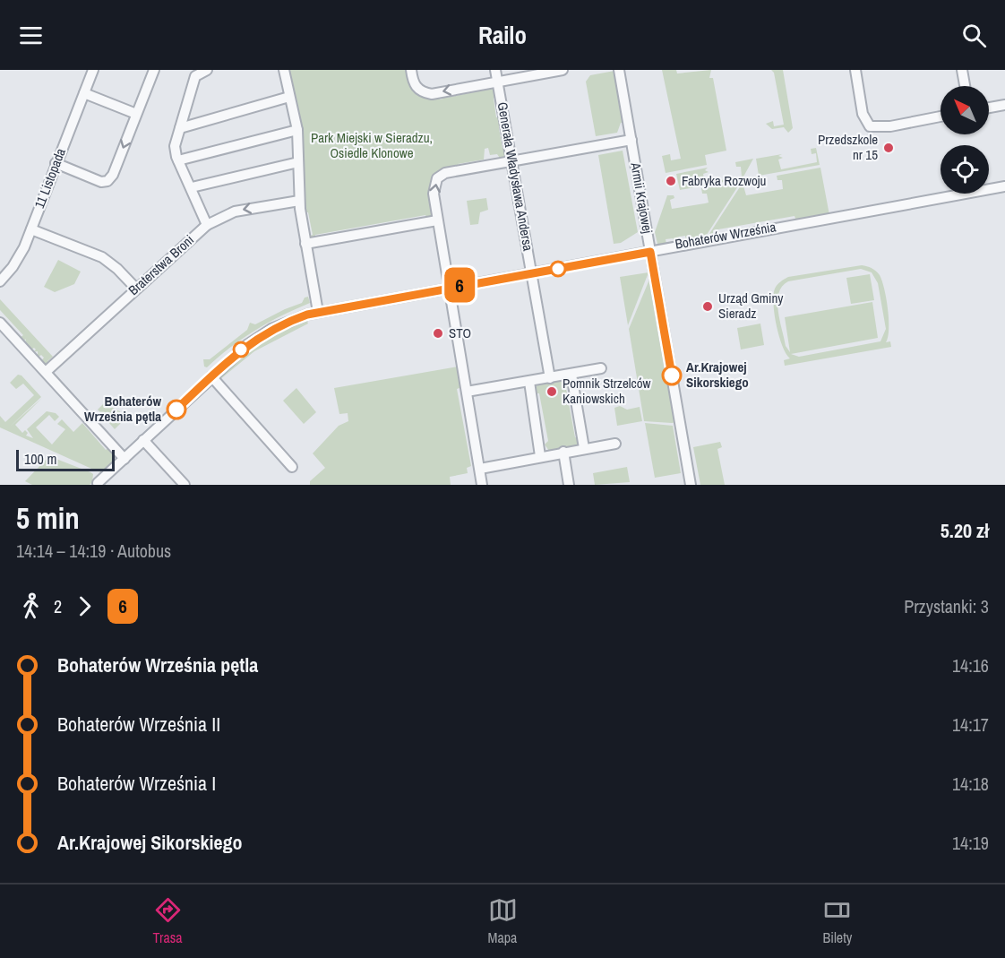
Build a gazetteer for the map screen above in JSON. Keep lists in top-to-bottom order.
{
  "streets": {
    "street": [
      "Generała Władysława Andersa",
      "11 Listopada",
      "Armii Krajowej",
      "Bohaterów Września",
      "Braterstwa Broni"
    ]
  },
  "crossings": [
    ["Generała Władysława Andersa", "Bohaterów Września"],
    ["Armii Krajowej", "Bohaterów Września"]
  ],
  "parks": ["Park Miejski w Sieradzu, Osiedle Klonowe"],
  "places": [
    "Przedszkole nr 15",
    "Fabryka Rozwoju",
    "Urząd Gminy Sieradz",
    "STO",
    "Ar.Krajowej Sikorskiego",
    "Pomnik Strzelców Kaniowskich",
    "Bohaterów Września pętla"
  ],
  "lines": ["bus line 6"],
  "scale_bar": "100 m",
  "north": "top left",
  "page": {
    "header": "Railo",
    "on_map": "6",
    "scale": "100 m",
    "heading": ["5 min", "14:14 – 14:19 · Autobus", "5.20 zł"],
    "legs": ["2", "6", "Przystanki: 3"],
    "list": [
      {
        "name": "Bohaterów Września pętla",
        "value": "14:16"
      },
      {
        "name": "Bohaterów Września II",
        "value": "14:17"
      },
      {
        "name": "Bohaterów Września I",
        "value": "14:18"
      },
      {
        "name": "Ar.Krajowej Sikorskiego",
        "value": "14:19"
      }
    ],
    "tabs": ["Trasa", "Mapa", "Bilety"]
  }
}
